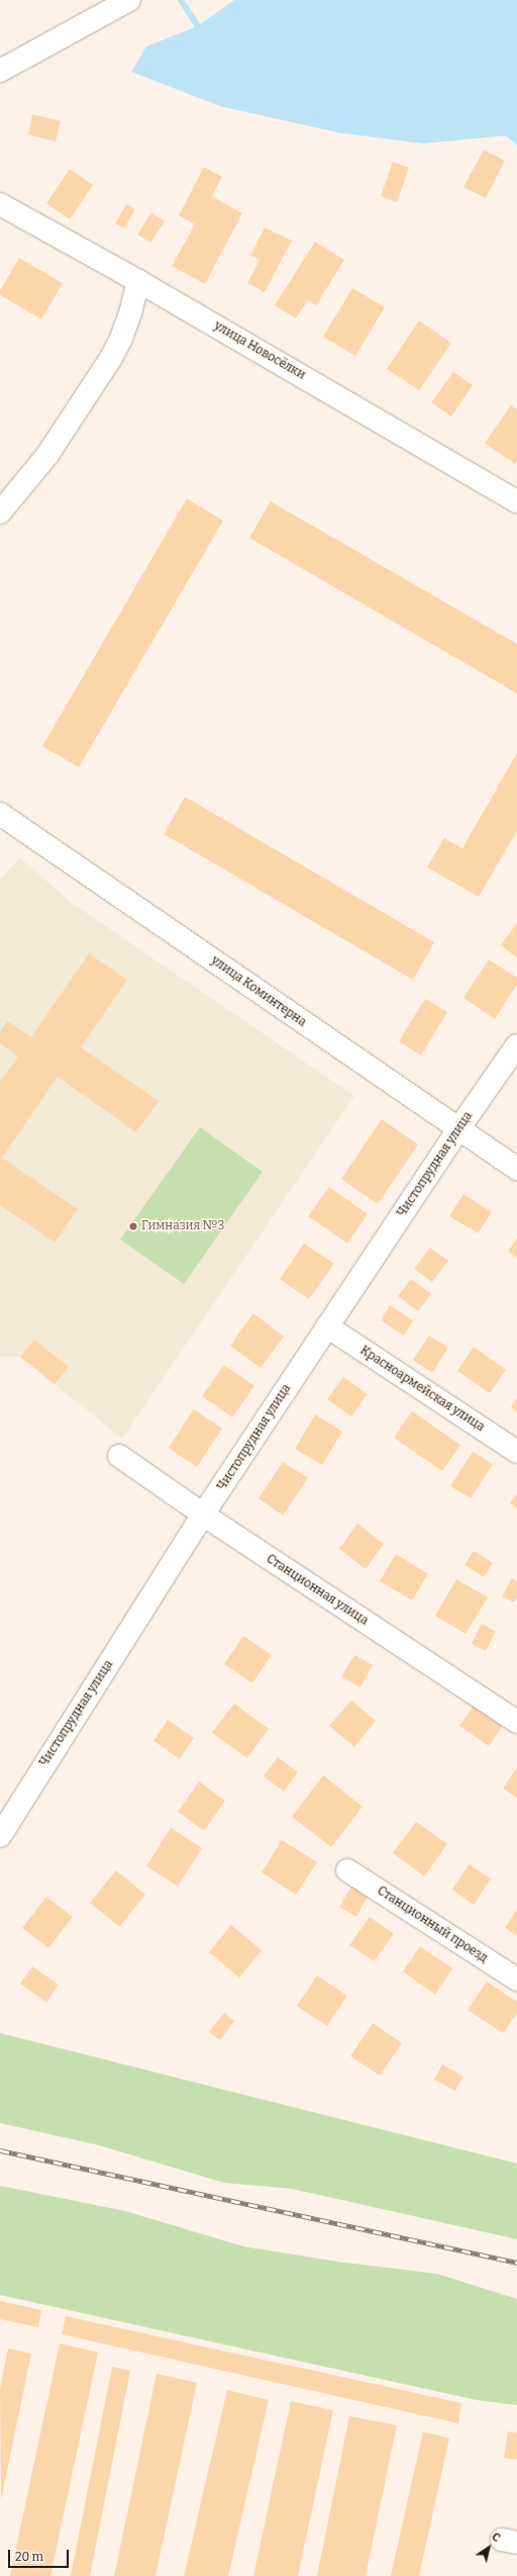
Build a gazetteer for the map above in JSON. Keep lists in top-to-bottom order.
{
  "streets": {
    "street": [
      "улица Новосёлки",
      "улица Коминтерна",
      "Чистопрудная улица",
      "Красноармейская улица",
      "Станционная улица",
      "Станционный проезд"
    ]
  },
  "crossings": [
    ["улица Коминтерна", "Чистопрудная улица"],
    ["Чистопрудная улица", "Красноармейская улица"],
    ["Чистопрудная улица", "Станционная улица"]
  ],
  "places": ["Гимназия №3"],
  "scale_bar": "20 m",
  "north": "top right"
}
